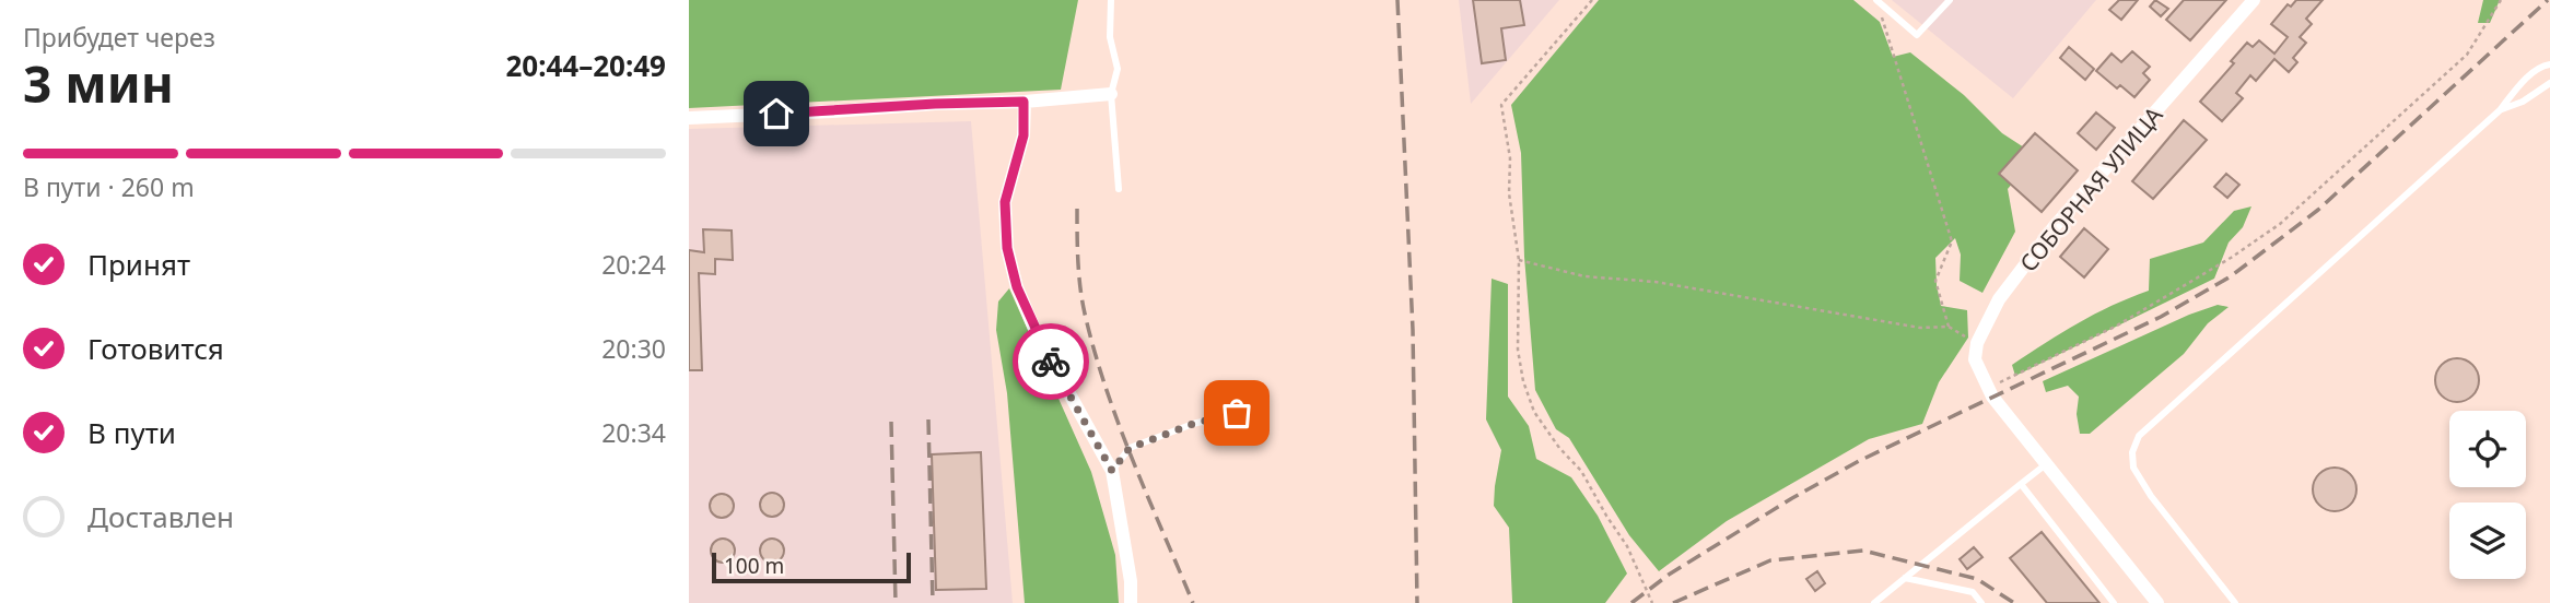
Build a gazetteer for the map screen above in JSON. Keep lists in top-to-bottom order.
{
  "streets": {
    "street": ["СОБОРНАЯ УЛИЦА"]
  },
  "scale_bar": "100 m",
  "page": {
    "heading": ["3 мин", "Прибудет через", "20:44–20:49"],
    "bar": "В пути · 260 m",
    "list": [
      ["Принят", "20:24"],
      ["Готовится", "20:30"],
      ["В пути", "20:34"],
      "Доставлен"
    ],
    "scale": "100 m"
  }
}
